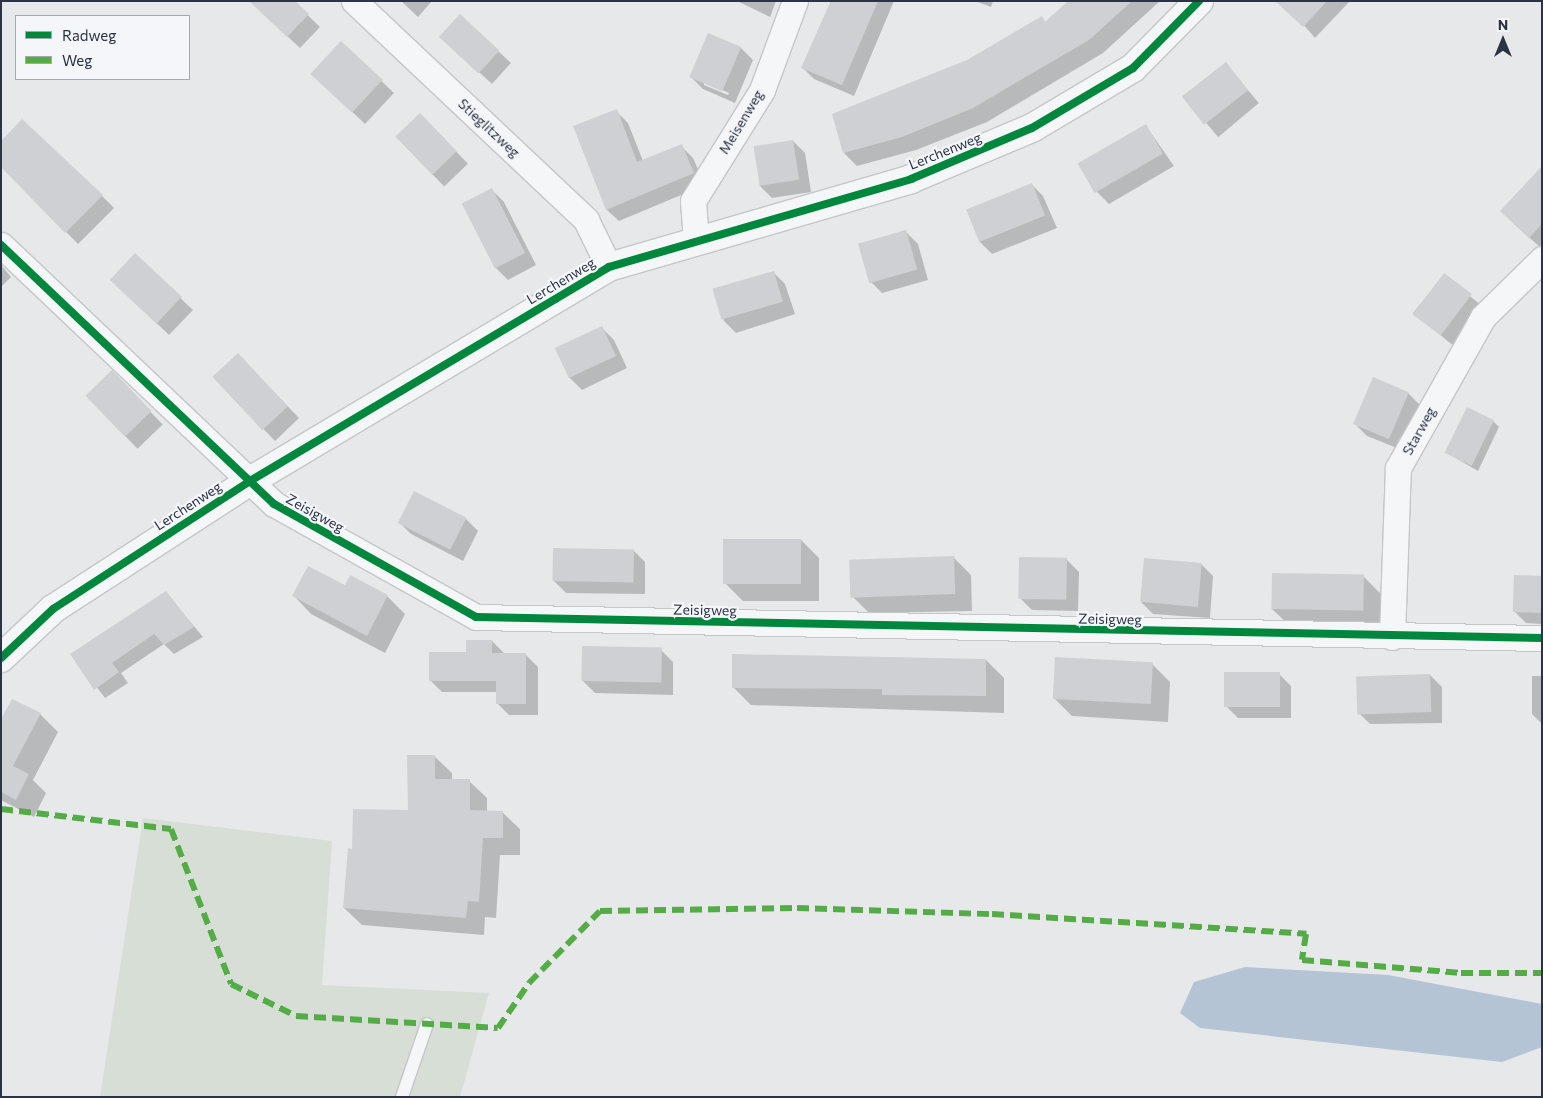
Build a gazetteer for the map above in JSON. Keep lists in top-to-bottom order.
{
  "streets": {
    "street": [
      "Meisenweg",
      "Stieglitzweg",
      "Lerchenweg",
      "Starweg",
      "Zeisigweg"
    ]
  },
  "crossings": [
    ["Meisenweg", "Lerchenweg"],
    ["Stieglitzweg", "Lerchenweg"],
    ["Lerchenweg", "Zeisigweg"],
    ["Starweg", "Zeisigweg"]
  ],
  "legend": ["Radweg", "Weg"],
  "north": "top"
}
